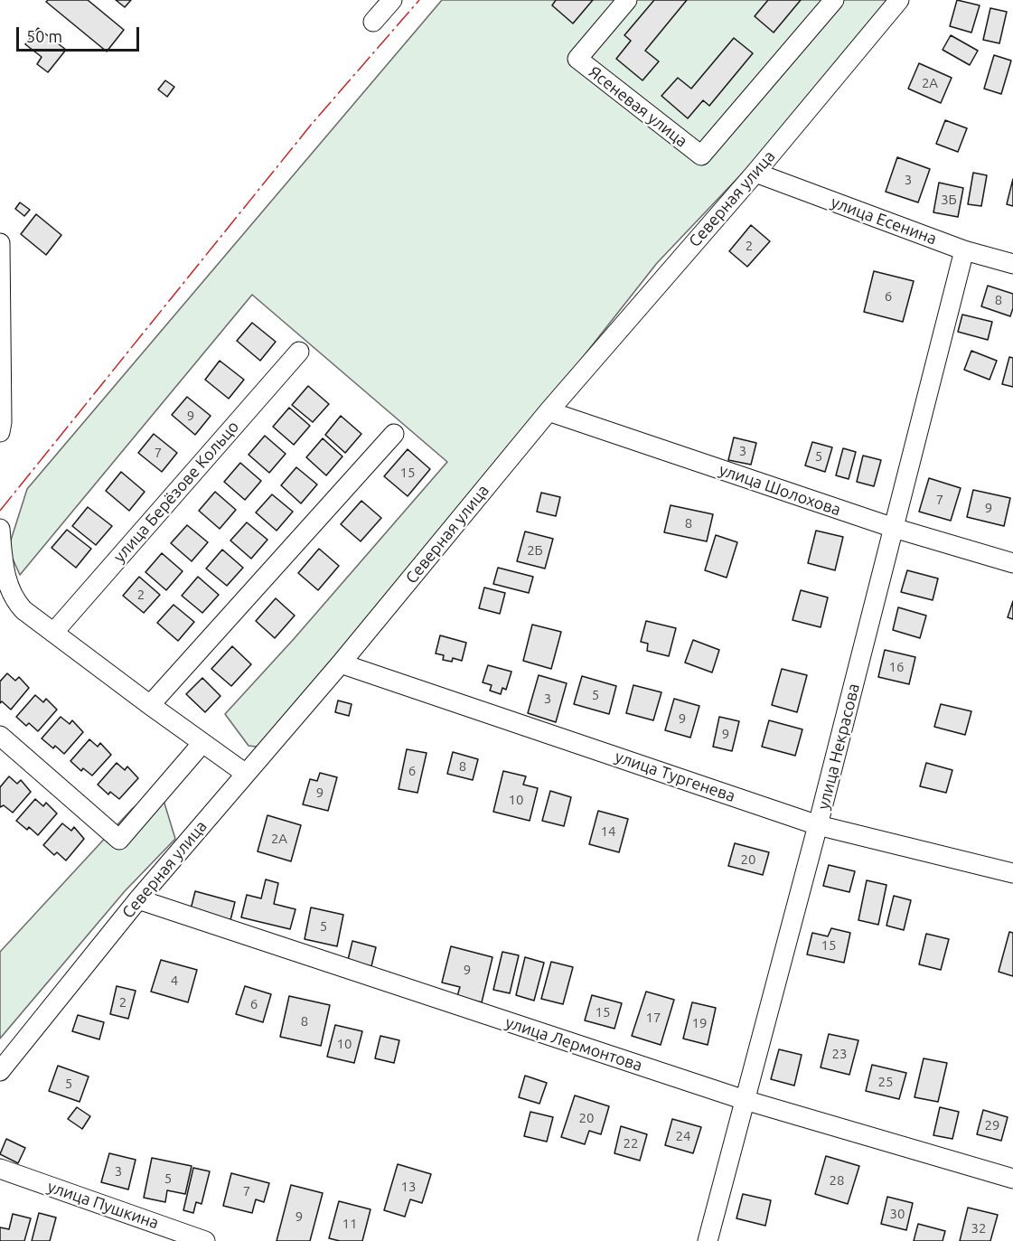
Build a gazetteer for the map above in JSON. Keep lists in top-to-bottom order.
{
  "streets": {
    "street": [
      "Ясеневая улица",
      "Северная улица",
      "улица Есенина",
      "улица Шолохова",
      "улица Берёзове Кольцо",
      "улица Некрасова",
      "улица Тургенева",
      "улица Лермонтова",
      "улица Пушкина"
    ]
  },
  "crossings": [
    ["Северная улица", "улица Есенина"],
    ["Северная улица", "улица Шолохова"],
    ["Северная улица", "улица Тургенева"],
    ["Северная улица", "улица Лермонтова"],
    ["улица Есенина", "улица Некрасова"],
    ["улица Шолохова", "улица Некрасова"],
    ["улица Некрасова", "улица Тургенева"],
    ["улица Некрасова", "улица Лермонтова"]
  ],
  "house_numbers": [
    "2А",
    "3",
    "3Б",
    "2",
    "6",
    "8",
    "9",
    "3",
    "7",
    "5",
    "15",
    "7",
    "9",
    "8",
    "2Б",
    "2",
    "16",
    "5",
    "3",
    "9",
    "9",
    "8",
    "6",
    "9",
    "10",
    "14",
    "2А",
    "20",
    "5",
    "15",
    "9",
    "4",
    "2",
    "6",
    "15",
    "17",
    "8",
    "19",
    "10",
    "23",
    "25",
    "5",
    "20",
    "29",
    "24",
    "22",
    "3",
    "5",
    "28",
    "13",
    "7",
    "30",
    "9",
    "11",
    "32"
  ],
  "scale_bar": "50 m"
}
